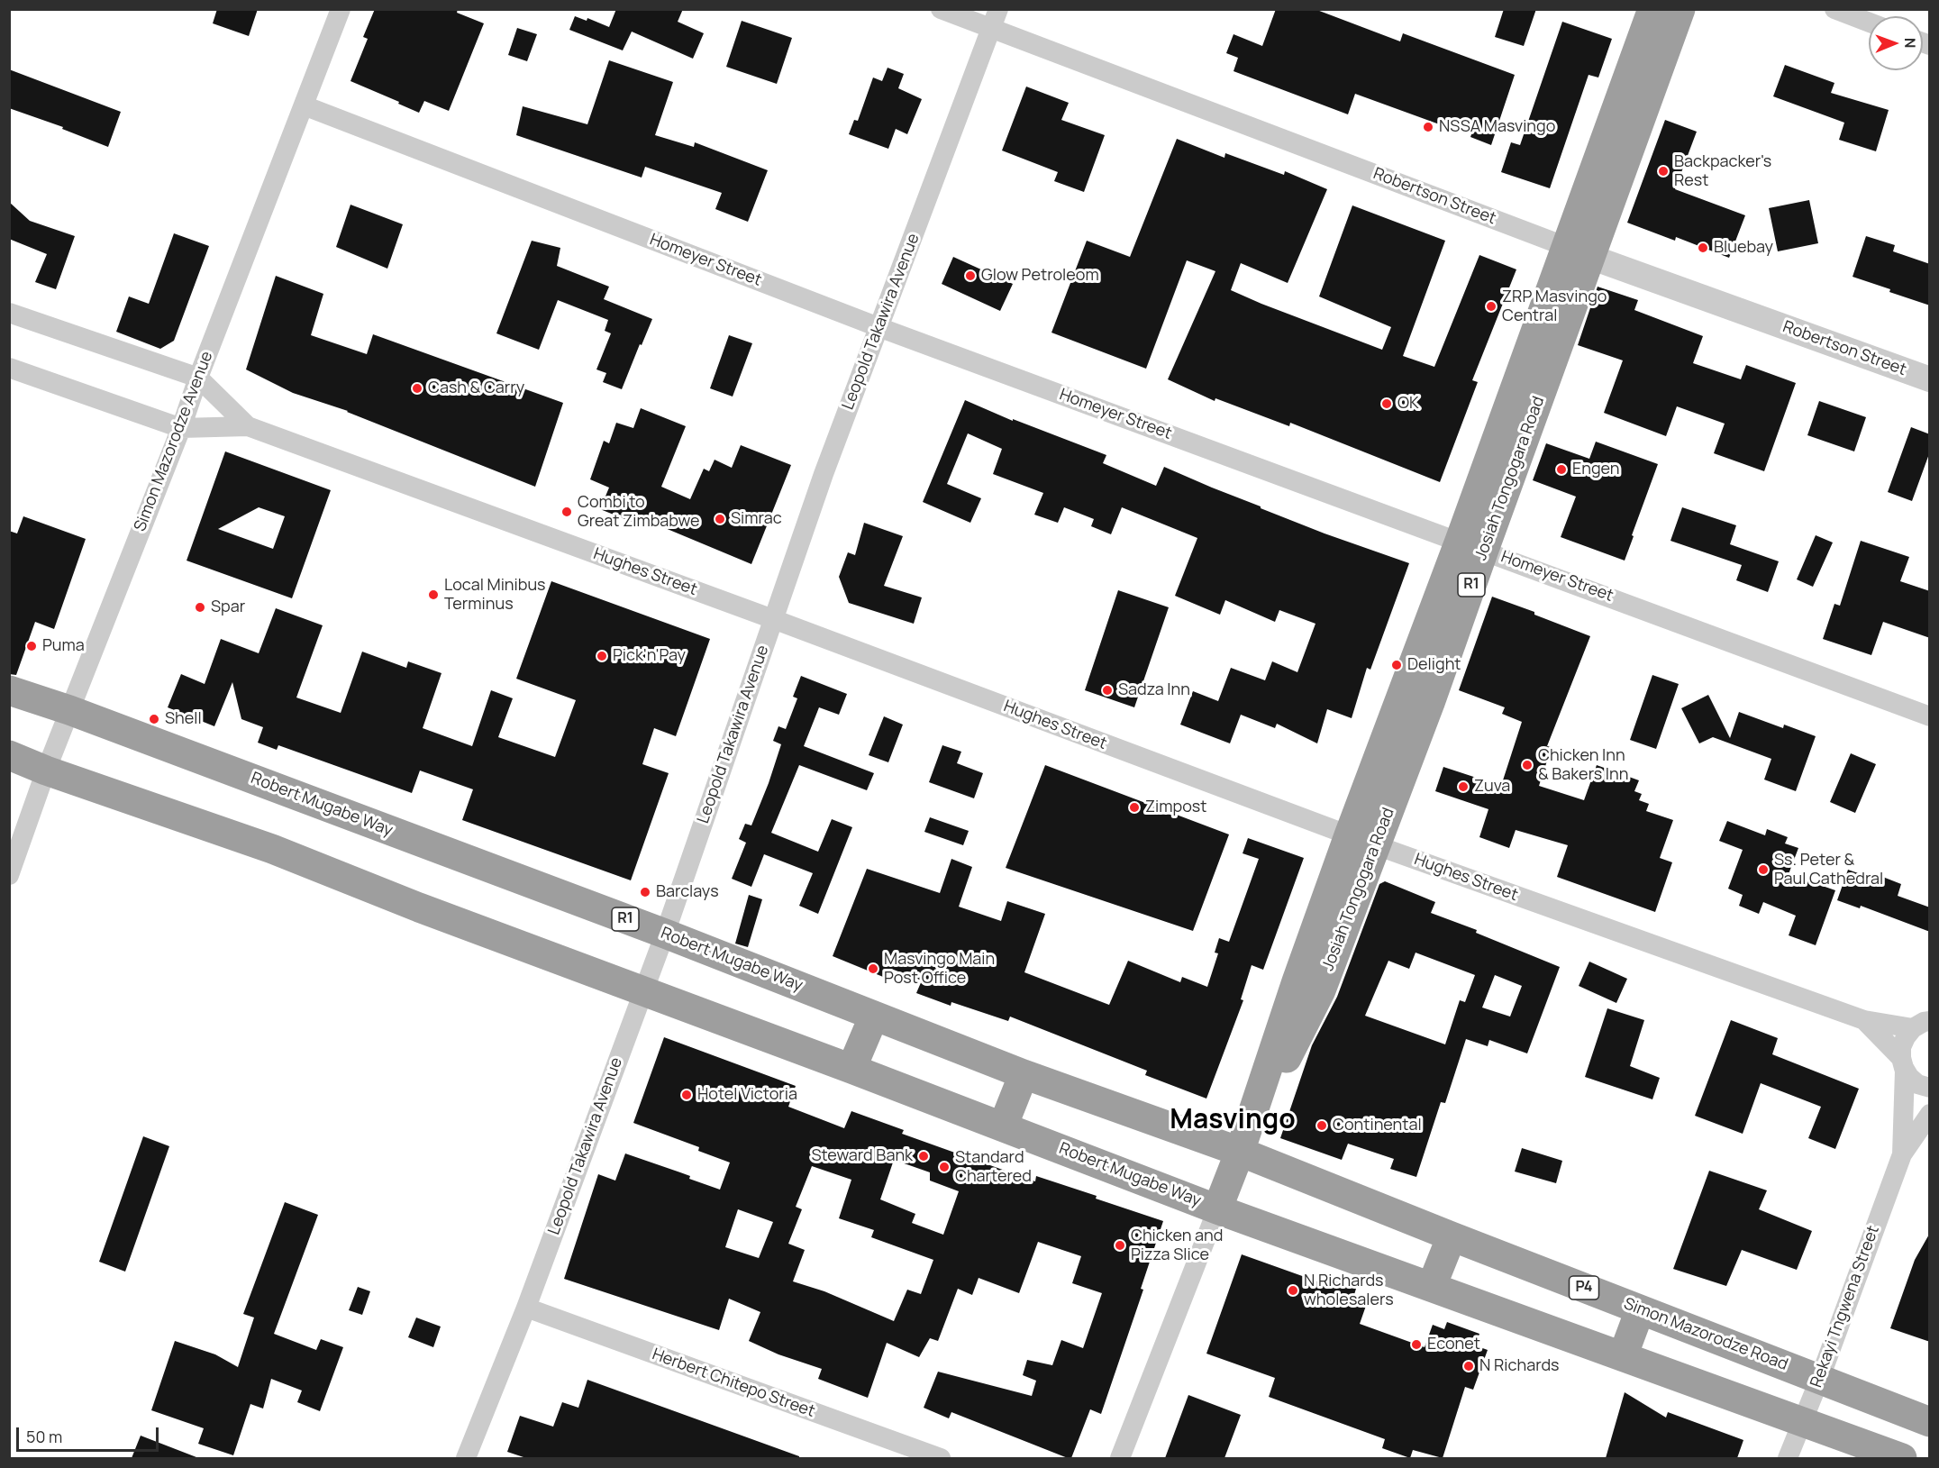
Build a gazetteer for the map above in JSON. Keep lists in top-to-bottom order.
{
  "streets": {
    "highway": [
      "Josiah Tongogara Road",
      "R1",
      "Robert Mugabe Way",
      "P4",
      "Simon Mazorodze Road"
    ],
    "street": [
      "Robertson Street",
      "Homeyer Street",
      "Leopold Takawira Avenue",
      "Simon Mazorodze Avenue",
      "Hughes Street",
      "Rekayi Tngwena Street",
      "Herbert Chitepo Street"
    ]
  },
  "crossings": [
    ["Robertson Street", "Leopold Takawira Avenue"],
    ["Robertson Street", "Josiah Tongogara Road"],
    ["Homeyer Street", "Leopold Takawira Avenue"],
    ["Homeyer Street", "Simon Mazorodze Avenue"],
    ["Homeyer Street", "Josiah Tongogara Road"],
    ["Leopold Takawira Avenue", "Hughes Street"],
    ["Leopold Takawira Avenue", "Robert Mugabe Way"],
    ["Leopold Takawira Avenue", "Herbert Chitepo Street"],
    ["Simon Mazorodze Avenue", "Robert Mugabe Way"],
    ["Josiah Tongogara Road", "Hughes Street"],
    ["Josiah Tongogara Road", "Robert Mugabe Way"],
    ["Josiah Tongogara Road", "Simon Mazorodze Road"],
    ["Robert Mugabe Way", "Simon Mazorodze Road"],
    ["Rekayi Tngwena Street", "Simon Mazorodze Road"]
  ],
  "districts": ["Masvingo"],
  "places": [
    "NSSA Masvingo",
    "Backpacker's Rest",
    "Bluebay",
    "Glow Petroleom",
    "ZRP Masvingo Central",
    "Cash & Carry",
    "OK",
    "Engen",
    "Combi to Great Zimbabwe",
    "Simrac",
    "Local Minibus Terminus",
    "Spar",
    "Puma",
    "Pick'n'Pay",
    "Delight",
    "Sadza Inn",
    "Shell",
    "Chicken Inn & Bakers Inn",
    "Zuva",
    "Zimpost",
    "Ss. Peter & Paul Cathedral",
    "Barclays",
    "Masvingo Main Post Office",
    "Hotel Victoria",
    "Continental",
    "Steward Bank",
    "Standard Chartered",
    "Chicken and Pizza Slice",
    "N Richards wholesalers",
    "Econet",
    "N Richards"
  ],
  "scale_bar": "50 m",
  "north": "right"
}
